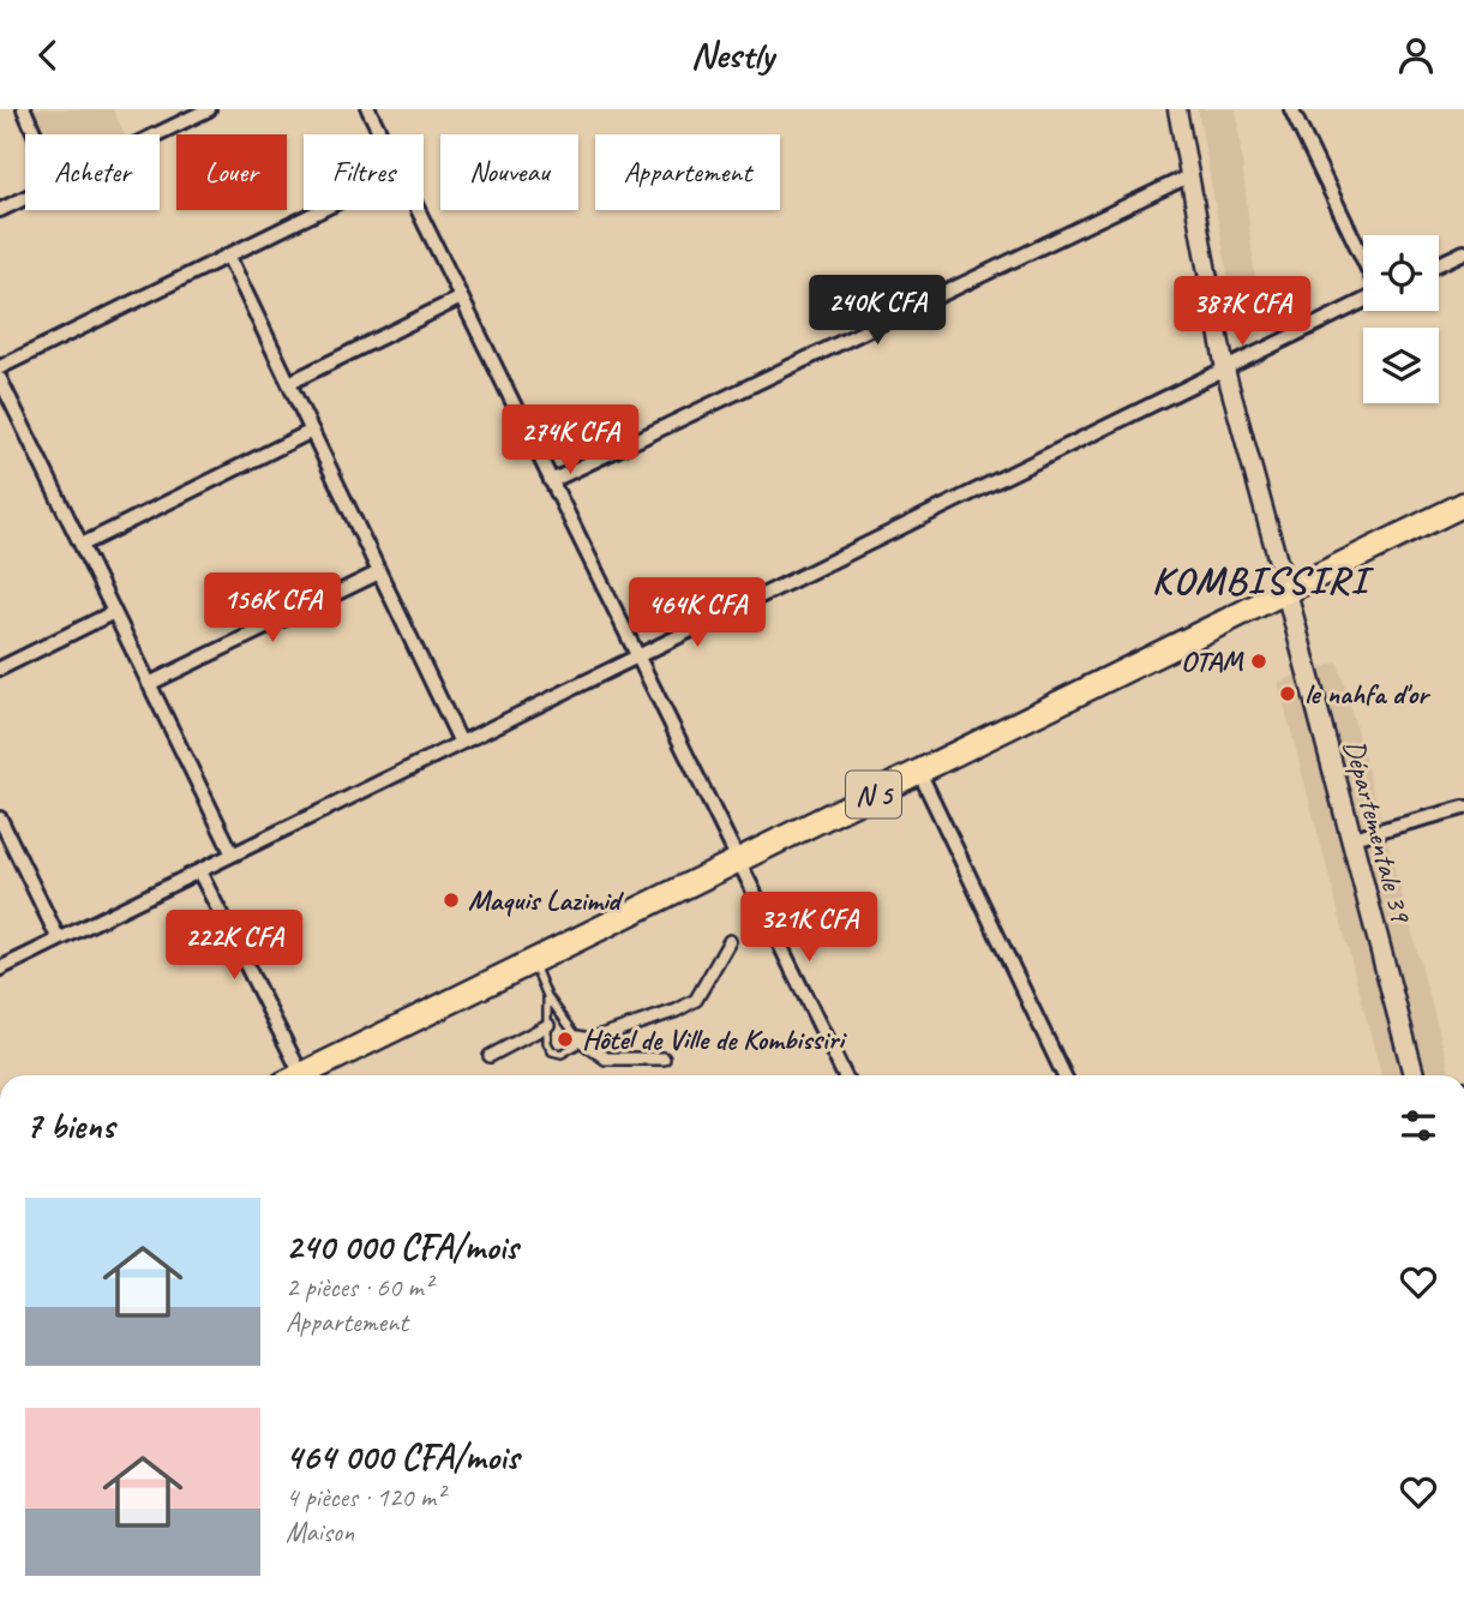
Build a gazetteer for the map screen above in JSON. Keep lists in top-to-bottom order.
{
  "streets": {
    "highway": ["N 5"],
    "main road": ["Départementale 39"]
  },
  "crossings": [
    ["N 5", "Départementale 39"]
  ],
  "districts": ["KOMBISSIRI"],
  "places": [
    "OTAM",
    "le nahfa d'or",
    "Maquis Lazimid",
    "Hôtel de Ville de Kombissiri"
  ],
  "page": {
    "header": "Nestly",
    "chip": [
      "Acheter",
      "Louer",
      "Filtres",
      "Nouveau",
      "Appartement"
    ],
    "price": [
      "240K CFA",
      "387K CFA",
      "274K CFA",
      "156K CFA",
      "464K CFA",
      "321K CFA",
      "222K CFA"
    ],
    "heading": "7 biens",
    "list": [
      {
        "name": "240 000 CFA/mois",
        "note": "2 pièces · 60 m² · Appartement"
      },
      {
        "name": "464 000 CFA/mois",
        "note": "4 pièces · 120 m² · Maison"
      }
    ]
  }
}
